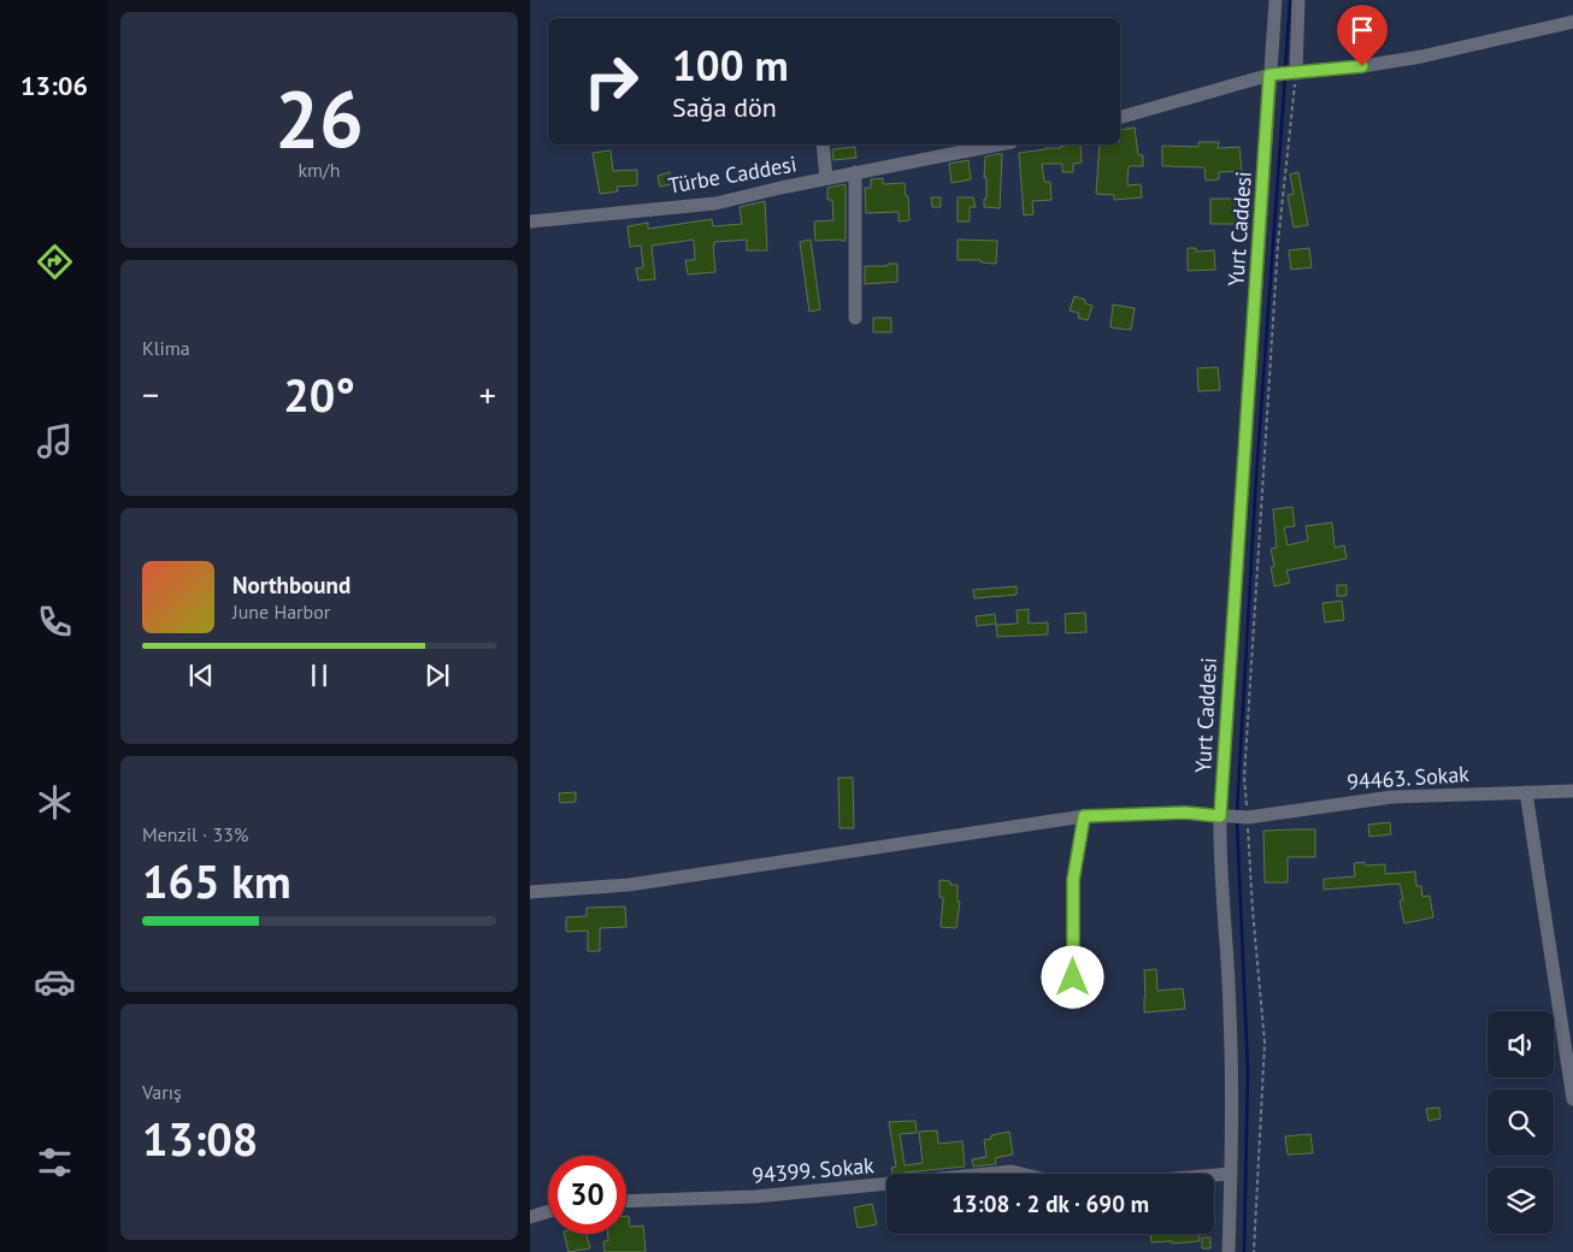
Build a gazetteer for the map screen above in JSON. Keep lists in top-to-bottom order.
{
  "streets": {
    "street": [
      "Türbe Caddesi",
      "Yurt Caddesi",
      "94463. Sokak",
      "94399. Sokak"
    ]
  },
  "crossings": [
    ["Yurt Caddesi", "94463. Sokak"],
    ["Yurt Caddesi", "94399. Sokak"]
  ],
  "page": {
    "tabs": "13:06",
    "tile": [
      ["26", "km/h"],
      "Klima",
      ["Menzil · 33%", "165 km"],
      ["Varış", "13:08"]
    ],
    "turn": ["100 m", "Sağa dön"],
    "heat": ["−", "20°", "+"],
    "song": ["Northbound", "June Harbor"],
    "limit": "30",
    "trip": "13:08 · 2 dk · 690 m"
  }
}
